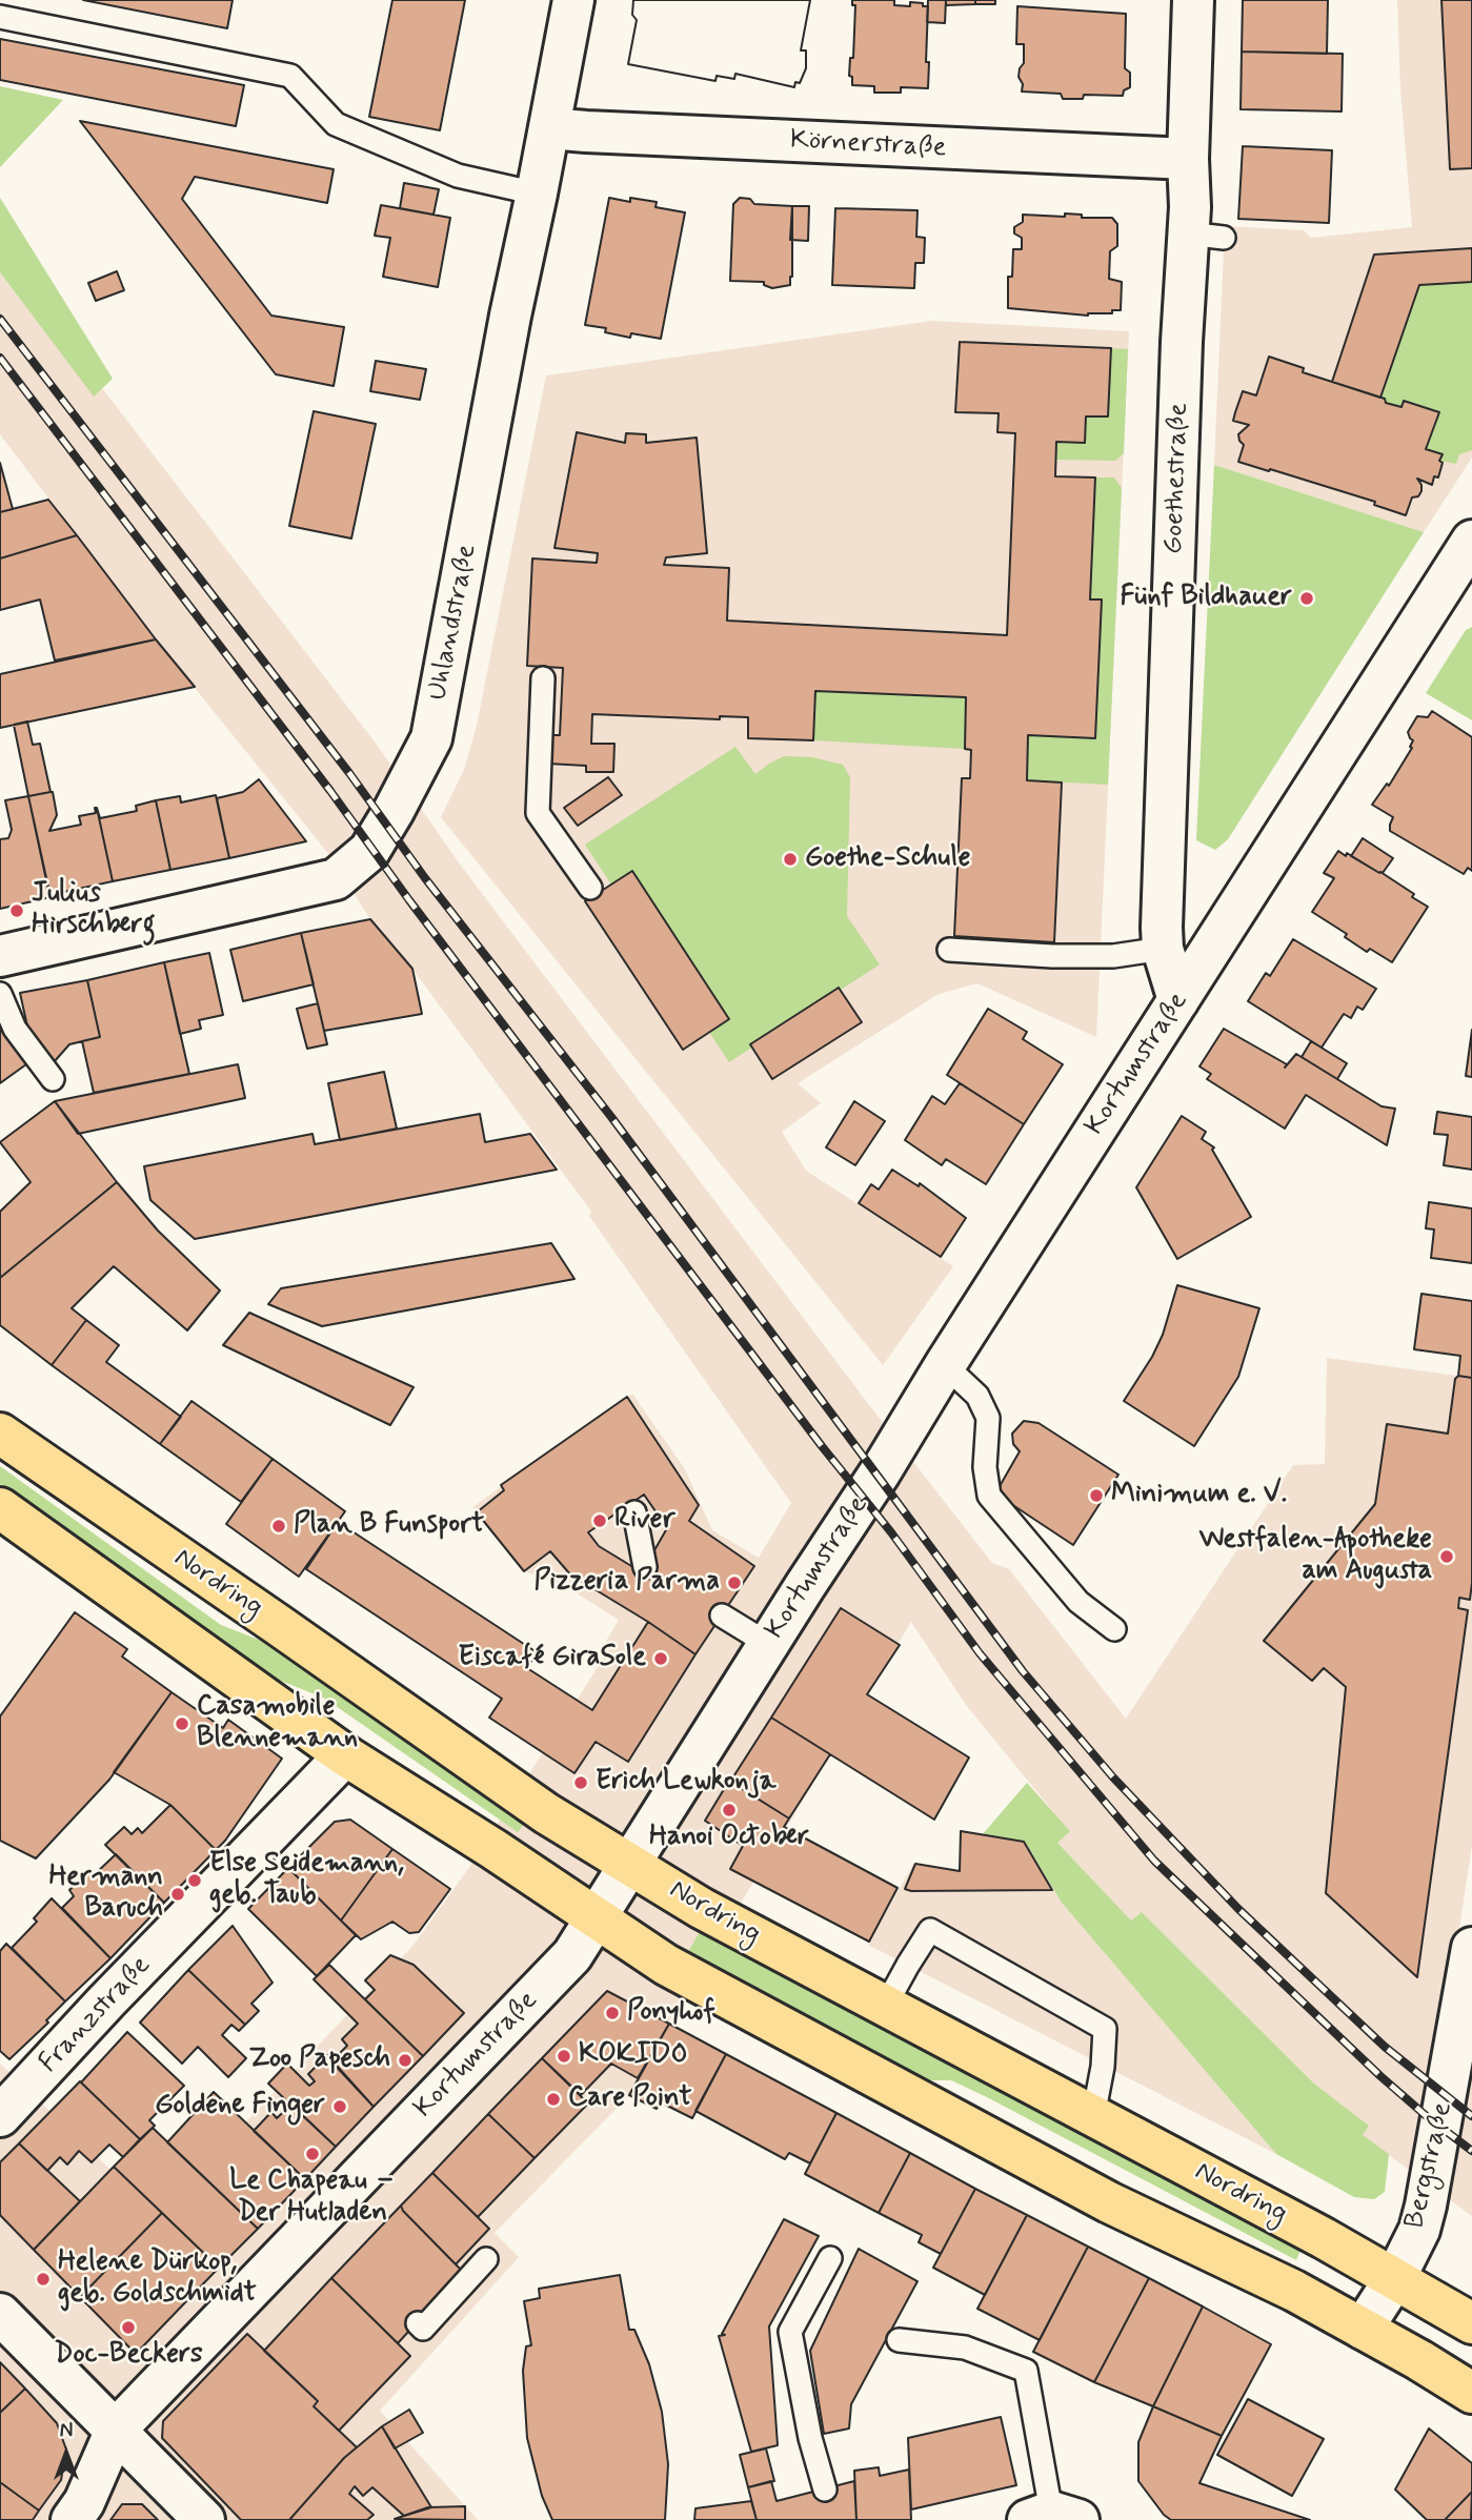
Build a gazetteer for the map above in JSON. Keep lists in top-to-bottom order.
{
  "streets": {
    "main road": ["Nordring"],
    "street": [
      "Körnerstraße",
      "Goethestraße",
      "Uhlandstraße",
      "Kortumstraße",
      "Franzstraße",
      "Bergstraße"
    ]
  },
  "crossings": [
    ["Körnerstraße", "Goethestraße"],
    ["Körnerstraße", "Uhlandstraße"],
    ["Goethestraße", "Kortumstraße"],
    ["Kortumstraße", "Nordring"],
    ["Nordring", "Bergstraße"]
  ],
  "places": [
    "Fünf Bildhauer",
    "Goethe-Schule",
    "Julius Hirschberg",
    "Minimum e. V.",
    "River",
    "Plan B Funsport",
    "Westfalen-Apotheke am Augusta",
    "Pizzeria Parma",
    "Eiscafé GiraSole",
    "Casamobile Blennemann",
    "Erich Lewkonja",
    "Hanoi October",
    "Else Seidemann, geb. Taub",
    "Hermann Baruch",
    "Ponyhof",
    "KOKIDO",
    "Zoo Papesch",
    "Care Point",
    "Goldene Finger",
    "Le Chapeau – Der Hutladen",
    "Helene Dürkop, geb. Goldschmidt",
    "Doc-Beckers"
  ],
  "north": "top"
}
